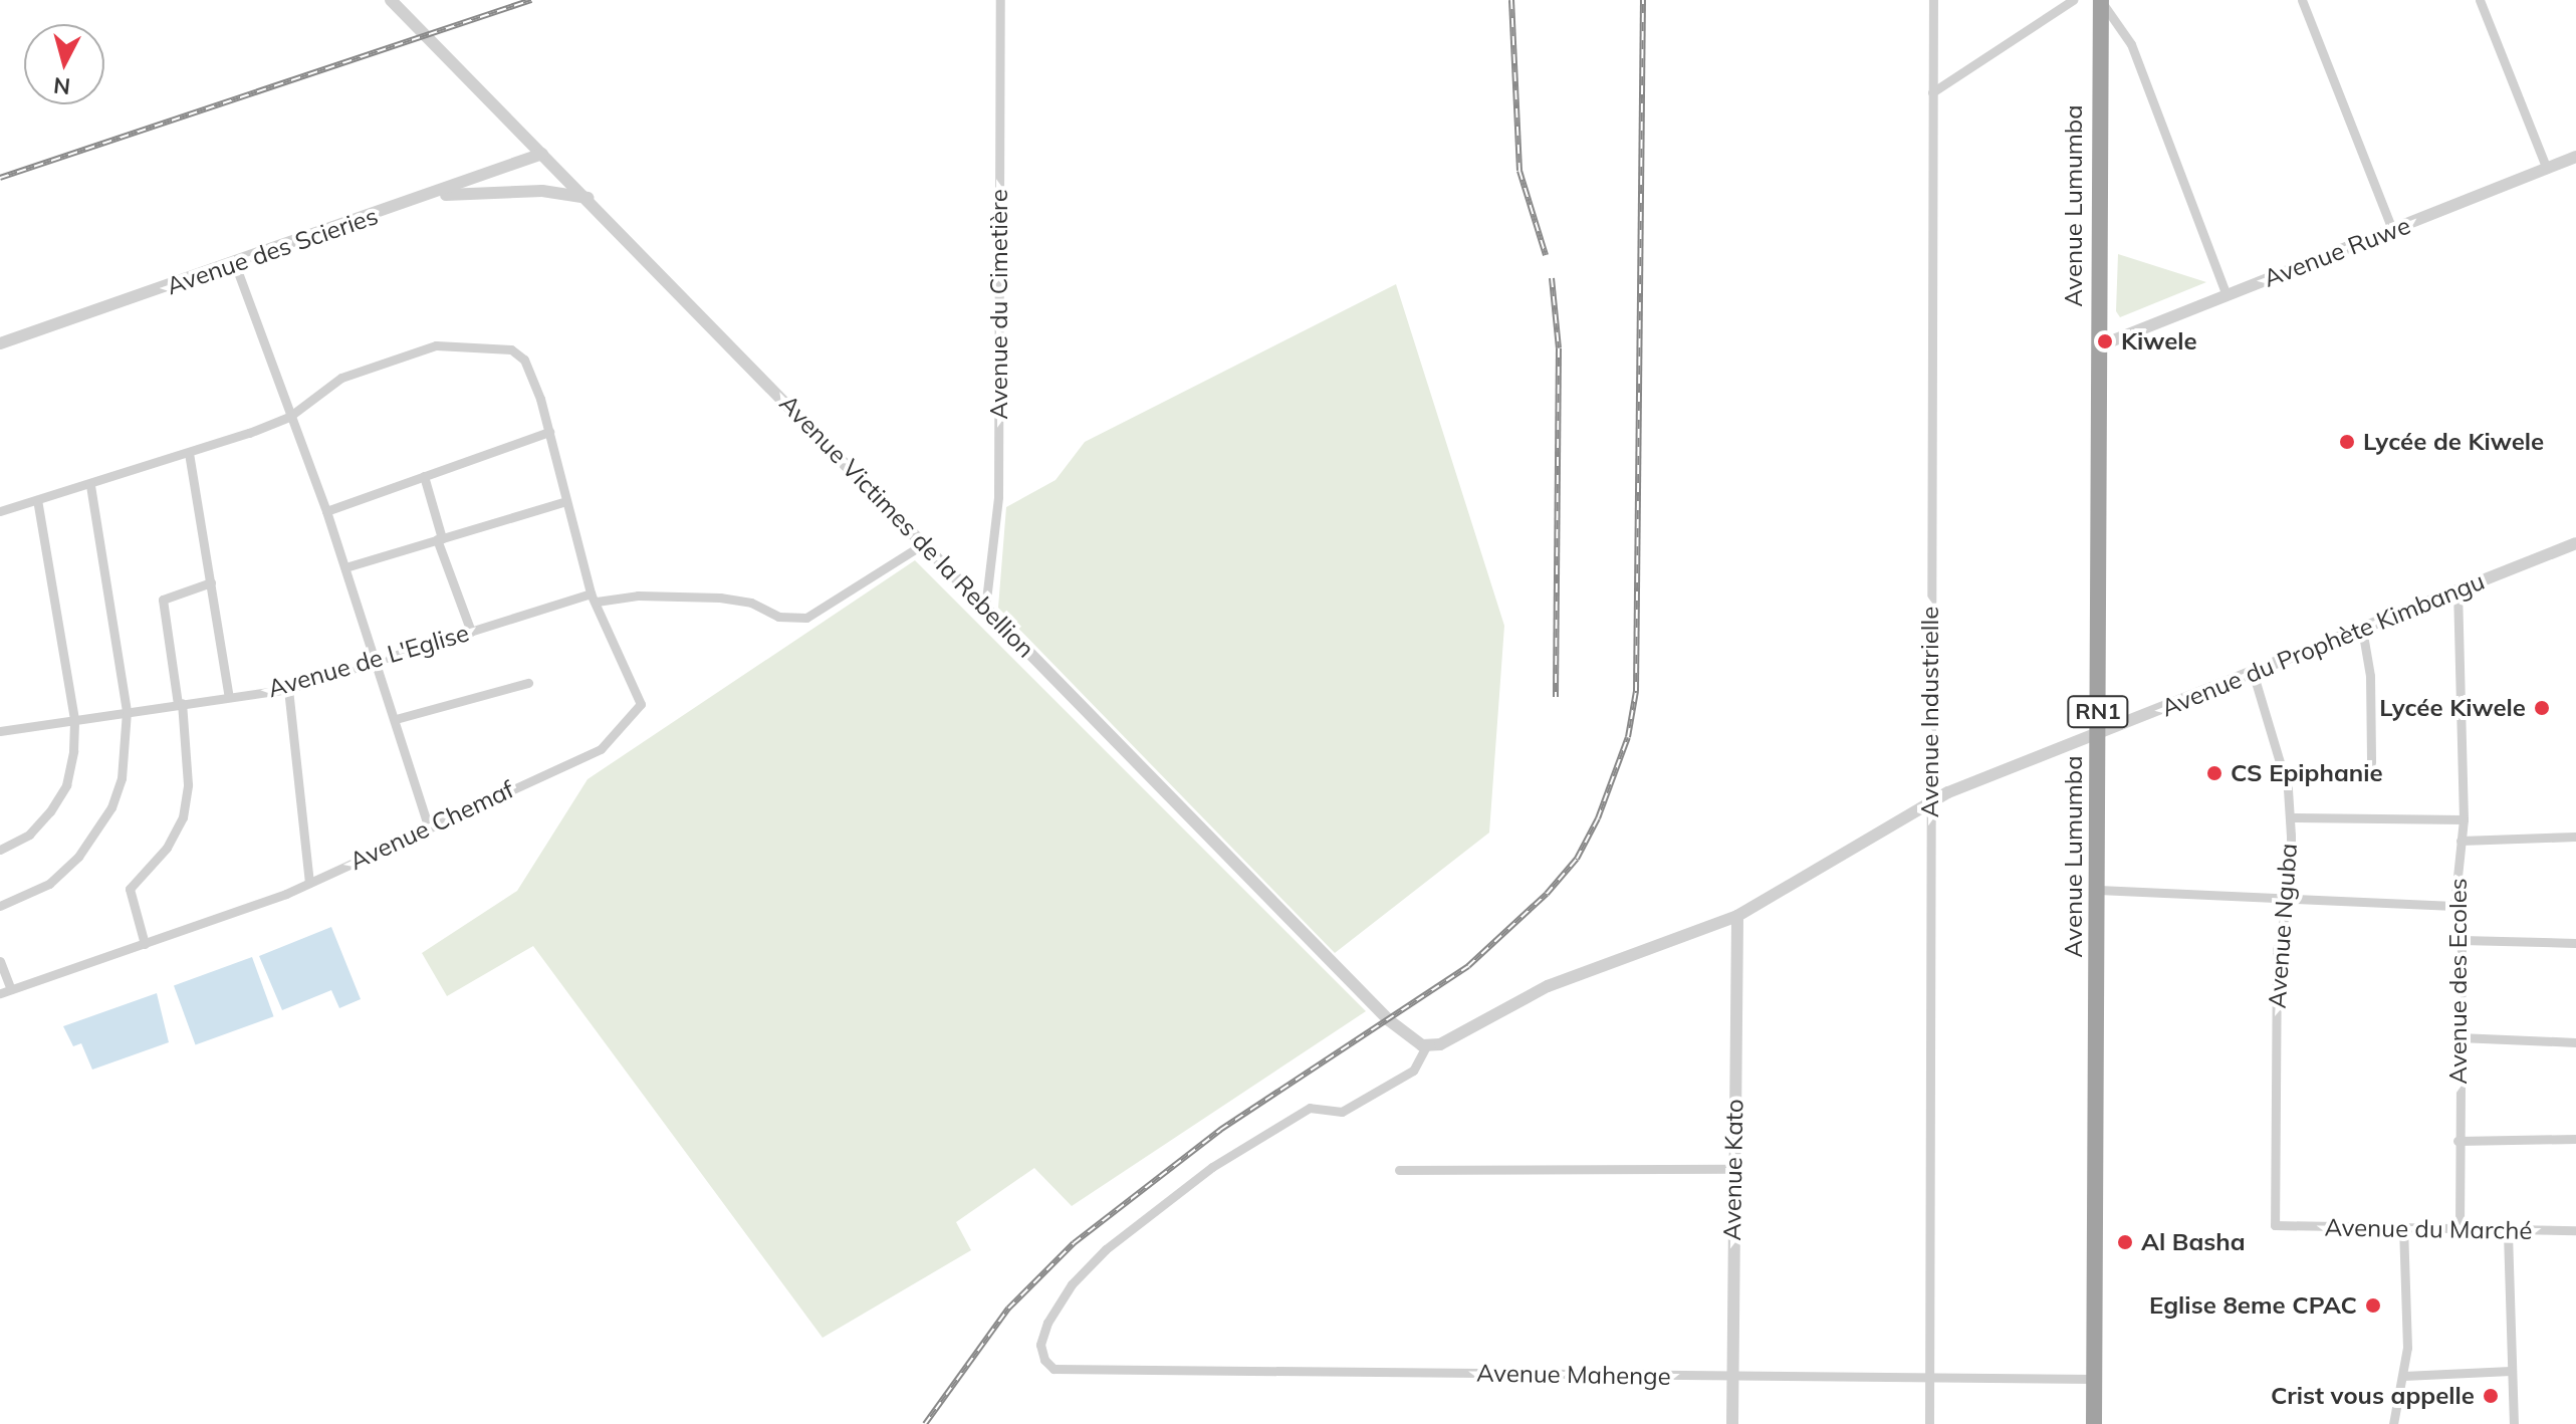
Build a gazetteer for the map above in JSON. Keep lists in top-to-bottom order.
{
  "streets": {
    "highway": ["Avenue Lumumba", "RN1"],
    "street": [
      "Avenue des Scieries",
      "Avenue Ruwe",
      "Avenue du Cimetière",
      "Avenue Victimes de la Rebellion",
      "Avenue du Prophète Kimbangu",
      "Avenue de L'Eglise",
      "Avenue Industrielle",
      "Avenue Chemaf",
      "Avenue Nguba",
      "Avenue des Ecoles",
      "Avenue Kato",
      "Avenue du Marché",
      "Avenue Mahenge"
    ]
  },
  "crossings": [
    ["Avenue Lumumba", "Avenue Ruwe"],
    ["Avenue Lumumba", "Avenue du Prophète Kimbangu"],
    ["Avenue Lumumba", "Avenue Mahenge"],
    ["Avenue des Scieries", "Avenue Victimes de la Rebellion"],
    ["Avenue du Cimetière", "Avenue Victimes de la Rebellion"],
    ["Avenue Victimes de la Rebellion", "Avenue du Prophète Kimbangu"],
    ["Avenue Victimes de la Rebellion", "Avenue de L'Eglise"],
    ["Avenue Victimes de la Rebellion", "Avenue Mahenge"],
    ["Avenue du Prophète Kimbangu", "Avenue Industrielle"],
    ["Avenue du Prophète Kimbangu", "Avenue Nguba"],
    ["Avenue du Prophète Kimbangu", "Avenue des Ecoles"],
    ["Avenue du Prophète Kimbangu", "Avenue Kato"],
    ["Avenue du Prophète Kimbangu", "Avenue Mahenge"],
    ["Avenue de L'Eglise", "Avenue Chemaf"],
    ["Avenue Industrielle", "Avenue Mahenge"],
    ["Avenue Nguba", "Avenue du Marché"],
    ["Avenue des Ecoles", "Avenue du Marché"],
    ["Avenue Kato", "Avenue Mahenge"]
  ],
  "places": [
    "Kiwele",
    "Lycée de Kiwele",
    "Lycée Kiwele",
    "CS Epiphanie",
    "Al Basha",
    "Eglise 8eme CPAC",
    "Crist vous appelle"
  ],
  "north": "bottom"
}
